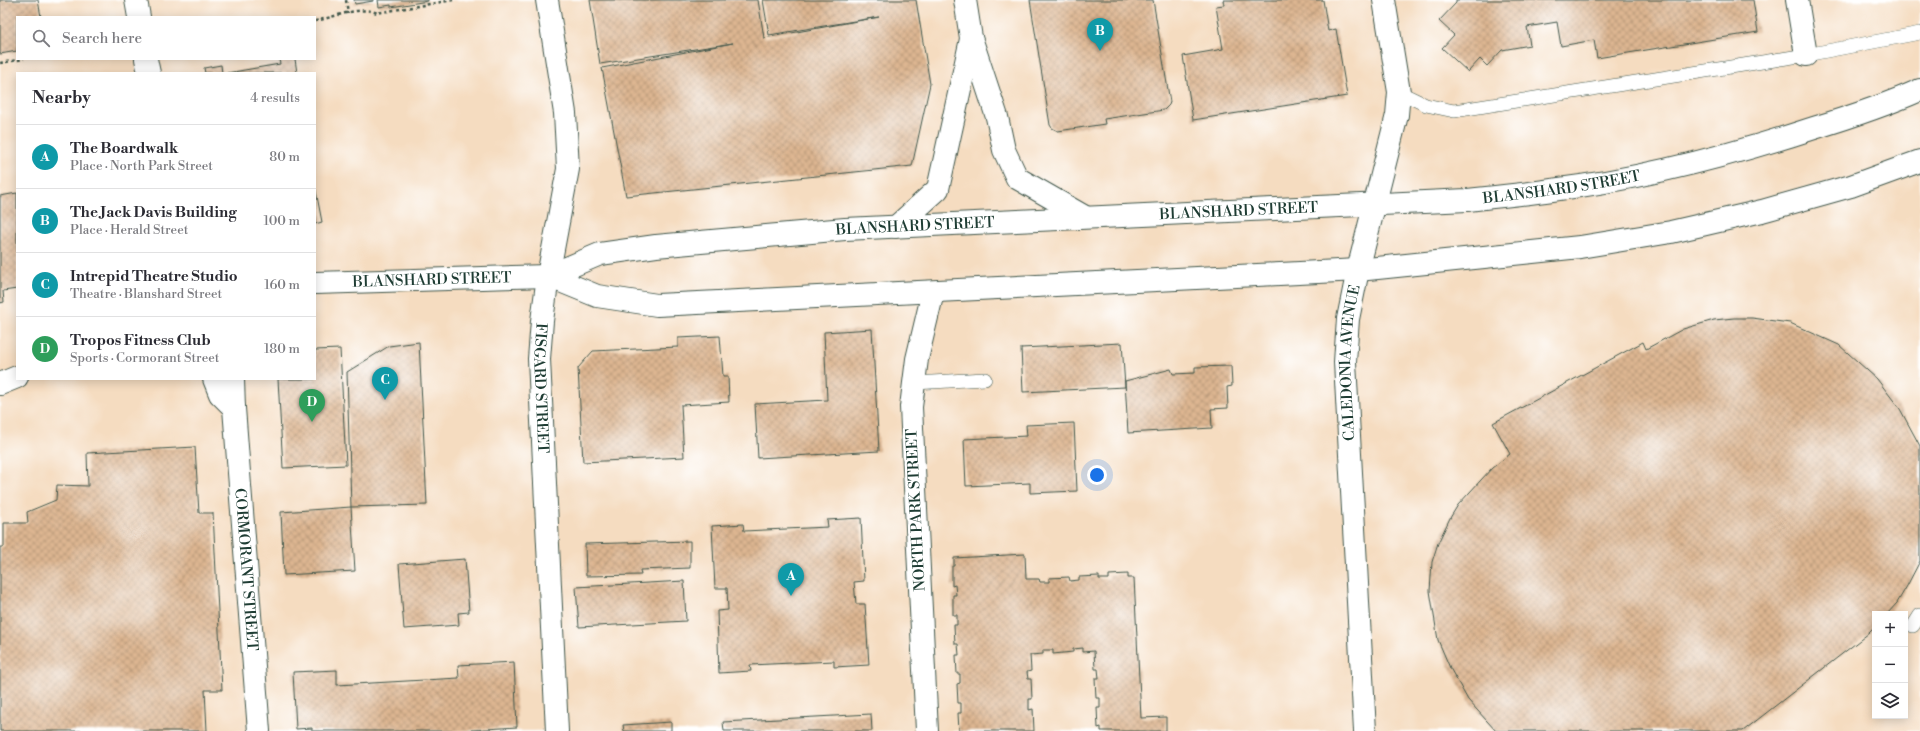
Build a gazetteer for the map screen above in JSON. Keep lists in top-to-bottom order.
{
  "streets": {
    "main road": [
      "BLANSHARD STREET",
      "CALEDONIA AVENUE",
      "FISGARD STREET",
      "NORTH PARK STREET",
      "CORMORANT STREET"
    ]
  },
  "crossings": [
    ["BLANSHARD STREET", "CALEDONIA AVENUE"],
    ["BLANSHARD STREET", "FISGARD STREET"],
    ["BLANSHARD STREET", "NORTH PARK STREET"]
  ],
  "page": {
    "search": "Search here",
    "pins": [
      "B",
      "C",
      "D",
      "A"
    ],
    "heading": ["Nearby", "4 results"],
    "list": [
      {
        "mark": "A",
        "name": "The Boardwalk",
        "note": "Place · North Park Street",
        "value": "80 m"
      },
      {
        "mark": "B",
        "name": "The Jack Davis Building",
        "note": "Place · Herald Street",
        "value": "100 m"
      },
      {
        "mark": "C",
        "name": "Intrepid Theatre Studio",
        "note": "Theatre · Blanshard Street",
        "value": "160 m"
      },
      {
        "mark": "D",
        "name": "Tropos Fitness Club",
        "note": "Sports · Cormorant Street",
        "value": "180 m"
      }
    ],
    "map_buttons": ["+", "−"]
  }
}
